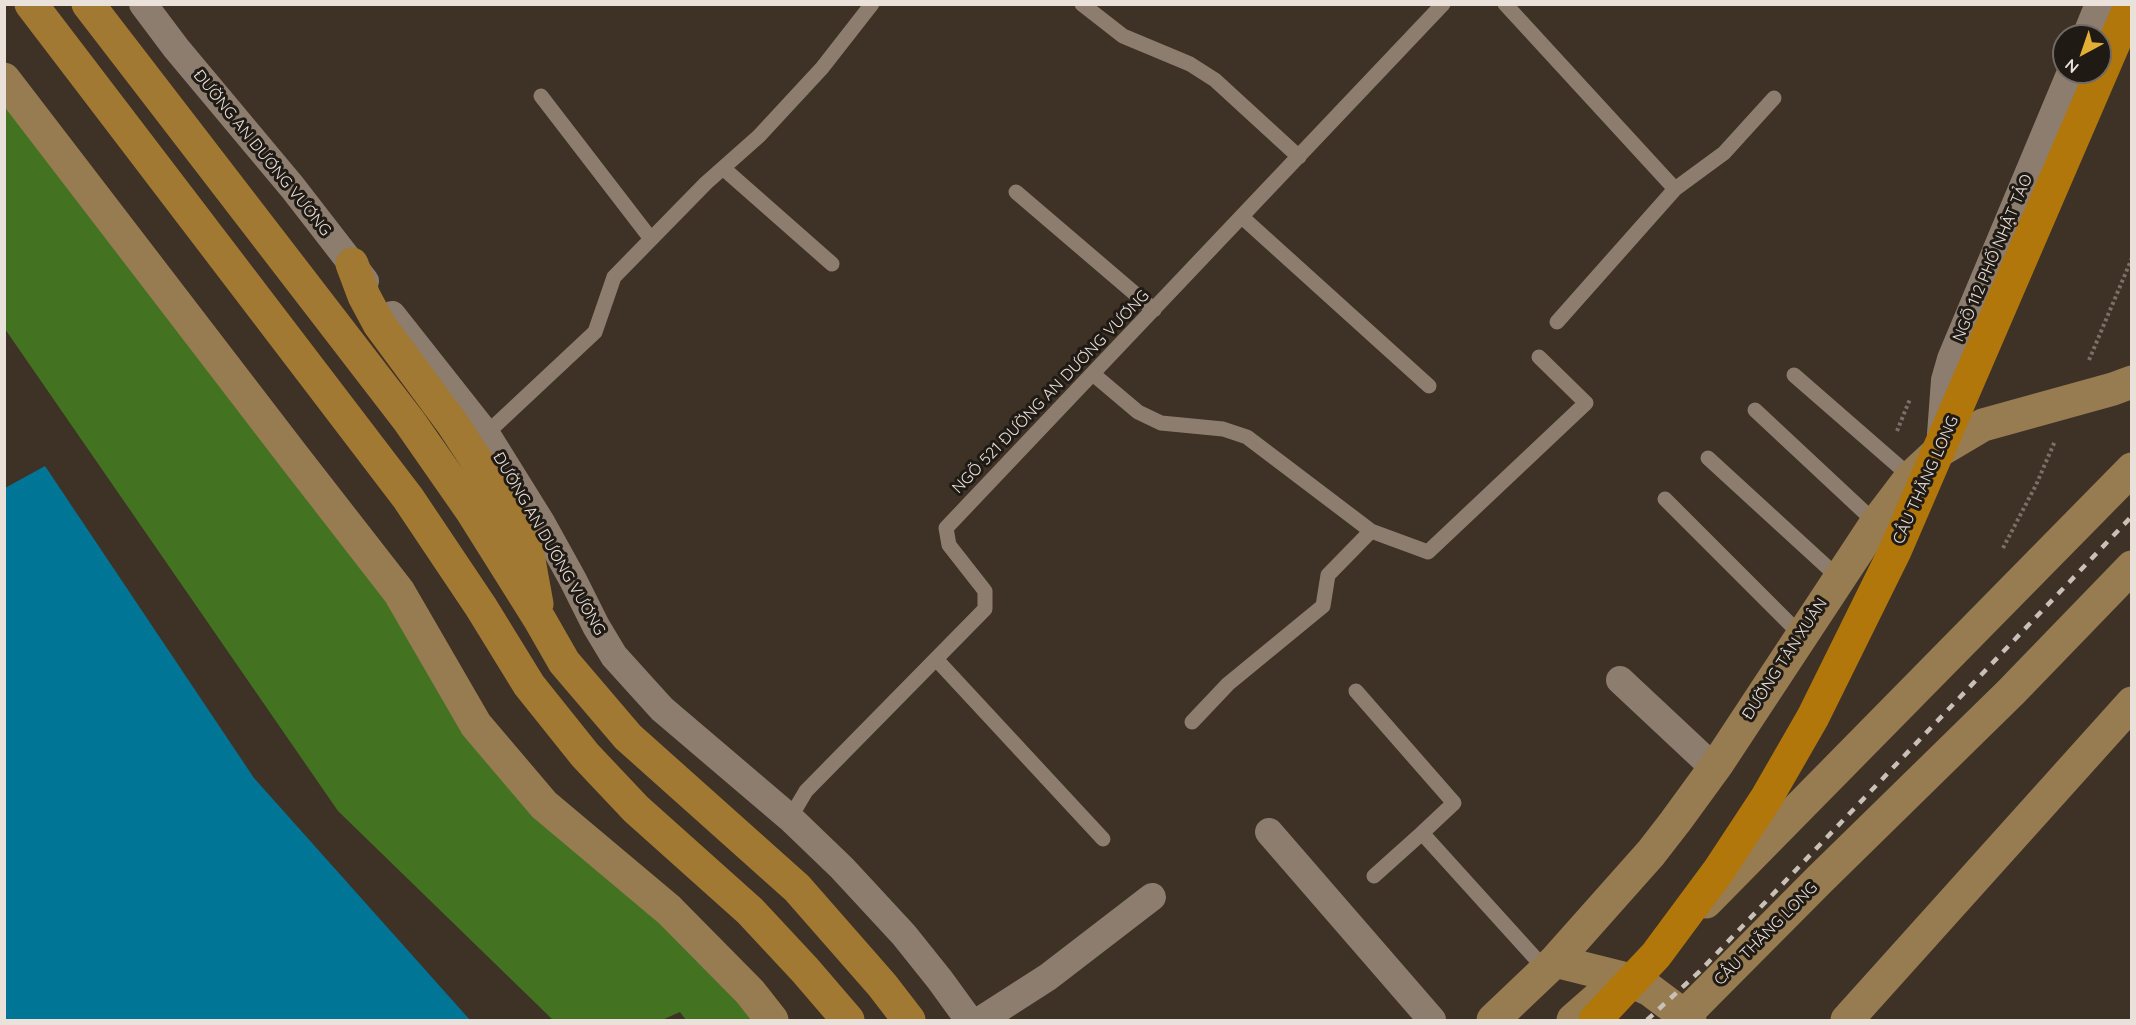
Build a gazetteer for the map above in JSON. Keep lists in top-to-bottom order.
{
  "streets": {
    "highway": ["CẦU THĂNG LONG"],
    "main road": ["ĐƯỜNG TÂN XUÂN"],
    "street": ["ĐƯỜNG AN DƯƠNG VƯƠNG", "NGÕ 112 PHỐ NHẬT TẢO"],
    "lane": ["NGÕ 521 ĐƯỜNG AN DƯƠNG VƯƠNG"]
  },
  "crossings": [
    ["ĐƯỜNG AN DƯƠNG VƯƠNG", "NGÕ 521 ĐƯỜNG AN DƯƠNG VƯƠNG"],
    ["NGÕ 112 PHỐ NHẬT TẢO", "ĐƯỜNG TÂN XUÂN"]
  ],
  "north": "bottom left"
}
